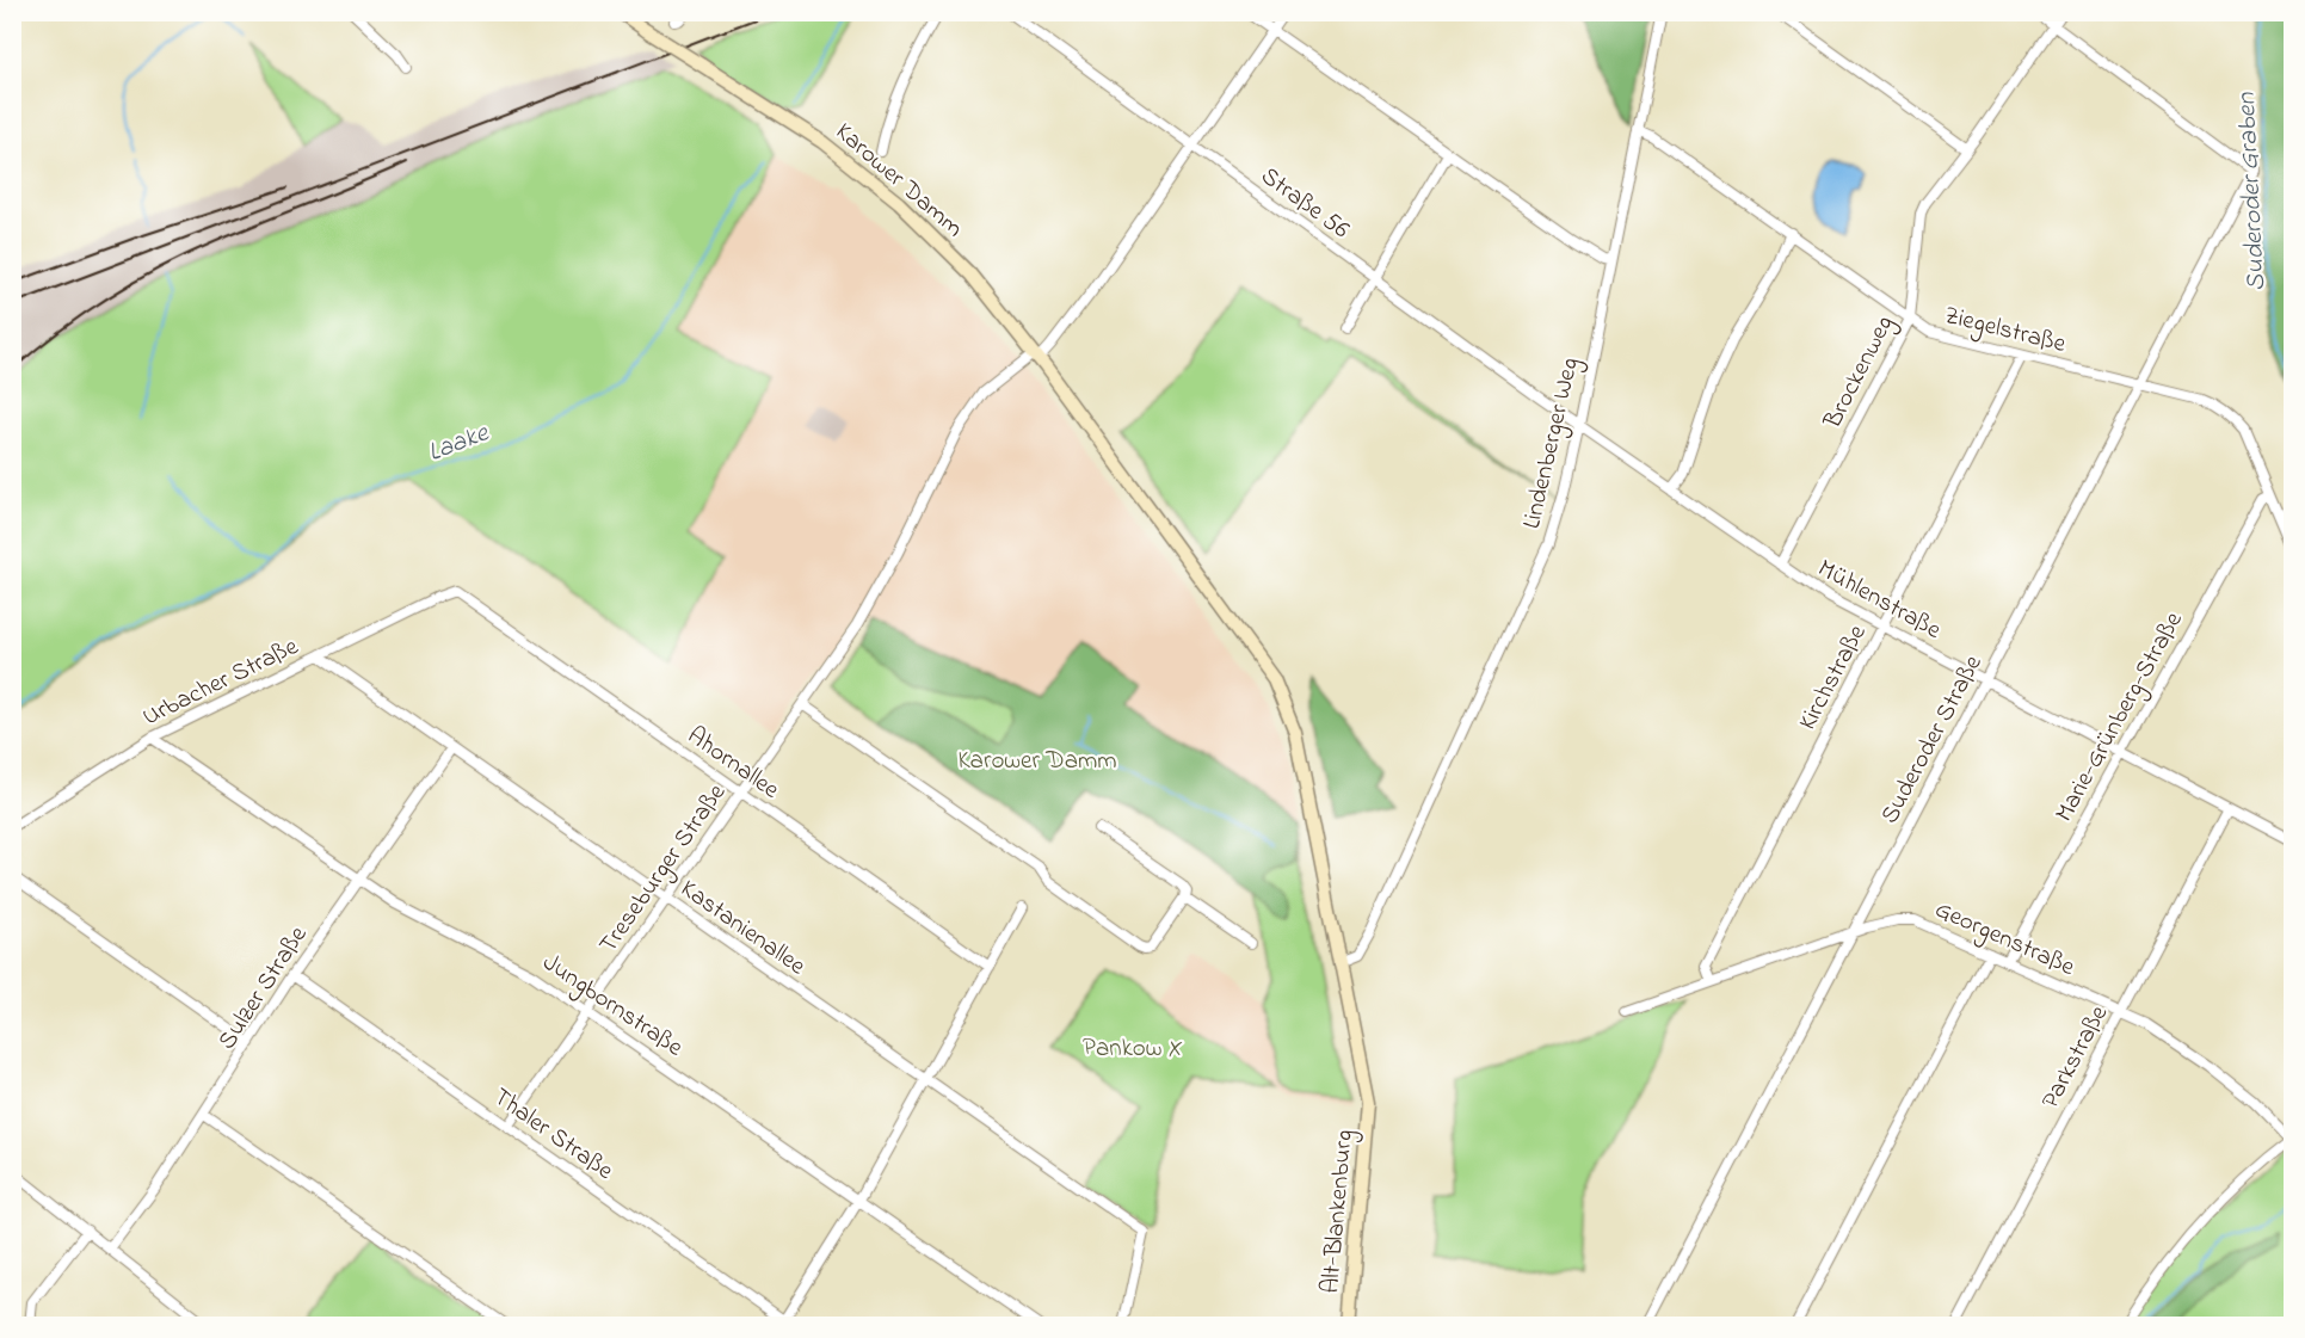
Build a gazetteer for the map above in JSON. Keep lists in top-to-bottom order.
{
  "streets": {
    "main road": ["Karower Damm", "Alt-Blankenburg"],
    "street": [
      "Straße 56",
      "Ziegelstraße",
      "Brockenweg",
      "Lindenberger Weg",
      "Mühlenstraße",
      "Kirchstraße",
      "Urbacher Straße",
      "Marie-Grünberg-Straße",
      "Suderoder Straße",
      "Ahornallee",
      "Treseburger Straße",
      "Kastanienallee",
      "Georgenstraße",
      "Sulzer Straße",
      "Jungbornstraße",
      "Parkstraße",
      "Thaler Straße"
    ]
  },
  "crossings": [
    ["Karower Damm", "Lindenberger Weg"],
    ["Karower Damm", "Treseburger Straße"],
    ["Karower Damm", "Alt-Blankenburg"],
    ["Straße 56", "Lindenberger Weg"],
    ["Straße 56", "Mühlenstraße"],
    ["Straße 56", "Treseburger Straße"],
    ["Ziegelstraße", "Brockenweg"],
    ["Ziegelstraße", "Lindenberger Weg"],
    ["Ziegelstraße", "Kirchstraße"],
    ["Ziegelstraße", "Marie-Grünberg-Straße"],
    ["Ziegelstraße", "Suderoder Straße"],
    ["Brockenweg", "Mühlenstraße"],
    ["Brockenweg", "Suderoder Straße"],
    ["Lindenberger Weg", "Mühlenstraße"],
    ["Mühlenstraße", "Kirchstraße"],
    ["Mühlenstraße", "Marie-Grünberg-Straße"],
    ["Mühlenstraße", "Suderoder Straße"],
    ["Mühlenstraße", "Parkstraße"],
    ["Kirchstraße", "Georgenstraße"],
    ["Urbacher Straße", "Ahornallee"],
    ["Urbacher Straße", "Kastanienallee"],
    ["Urbacher Straße", "Jungbornstraße"],
    ["Marie-Grünberg-Straße", "Georgenstraße"],
    ["Suderoder Straße", "Georgenstraße"],
    ["Ahornallee", "Treseburger Straße"],
    ["Treseburger Straße", "Kastanienallee"],
    ["Treseburger Straße", "Jungbornstraße"],
    ["Treseburger Straße", "Thaler Straße"],
    ["Kastanienallee", "Sulzer Straße"],
    ["Georgenstraße", "Parkstraße"],
    ["Sulzer Straße", "Jungbornstraße"],
    ["Sulzer Straße", "Thaler Straße"]
  ],
  "water": ["Suderoder Graben", "Laake"],
  "parks": ["Karower Damm", "Pankow X"]
}
